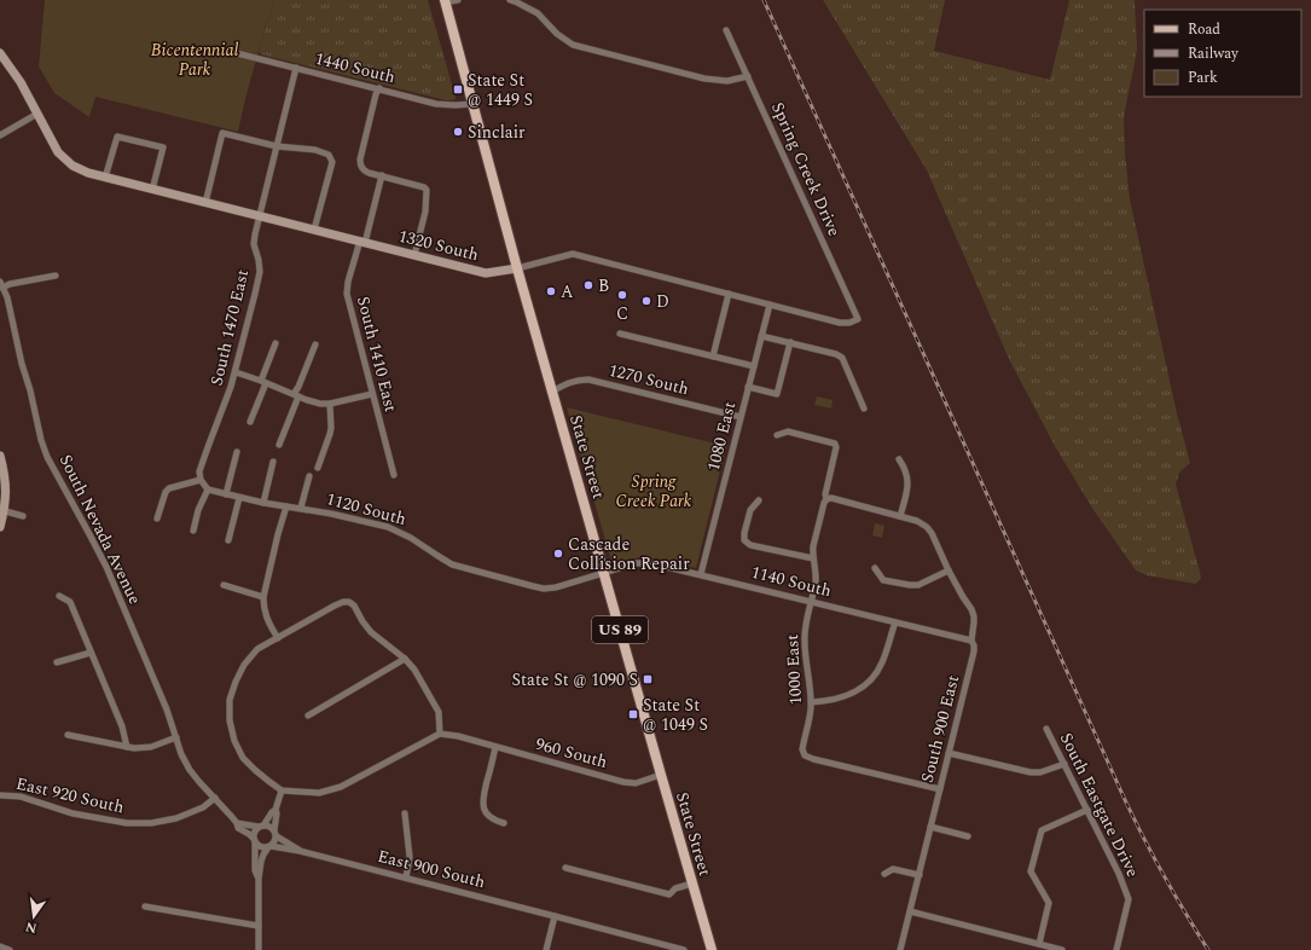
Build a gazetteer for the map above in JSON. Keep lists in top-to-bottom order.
{
  "streets": {
    "main road": ["State Street", "US 89"],
    "street": [
      "1440 South",
      "Spring Creek Drive",
      "1320 South",
      "South 1470 East",
      "South 1410 East",
      "1270 South",
      "1080 East",
      "1120 South",
      "South Nevada Avenue",
      "1140 South",
      "1000 East",
      "South 900 East",
      "960 South",
      "East 920 South",
      "South Eastgate Drive",
      "East 900 South"
    ]
  },
  "crossings": [
    ["1440 South", "South 1470 East"],
    ["1440 South", "State Street"],
    ["Spring Creek Drive", "1320 South"],
    ["1320 South", "South 1470 East"],
    ["1320 South", "South 1410 East"],
    ["1320 South", "1080 East"],
    ["1320 South", "State Street"],
    ["1270 South", "1080 East"],
    ["1270 South", "State Street"],
    ["1080 East", "1140 South"],
    ["State Street", "1120 South"],
    ["State Street", "1140 South"],
    ["State Street", "960 South"],
    ["1120 South", "1140 South"],
    ["South Nevada Avenue", "East 920 South"],
    ["South Nevada Avenue", "East 900 South"],
    ["1140 South", "1000 East"],
    ["1140 South", "South 900 East"],
    ["1000 East", "South 900 East"]
  ],
  "parks": ["Bicentennial Park", "Spring Creek Park"],
  "places": {
    "transit": ["State St @ 1449 S", "State St @ 1090 S", "State St @ 1049 S"],
    "other": [
      "Sinclair",
      "B",
      "A",
      "C",
      "D",
      "Cascade Collision Repair"
    ]
  },
  "legend": ["Road", "Railway", "Park"],
  "north": "bottom"
}
